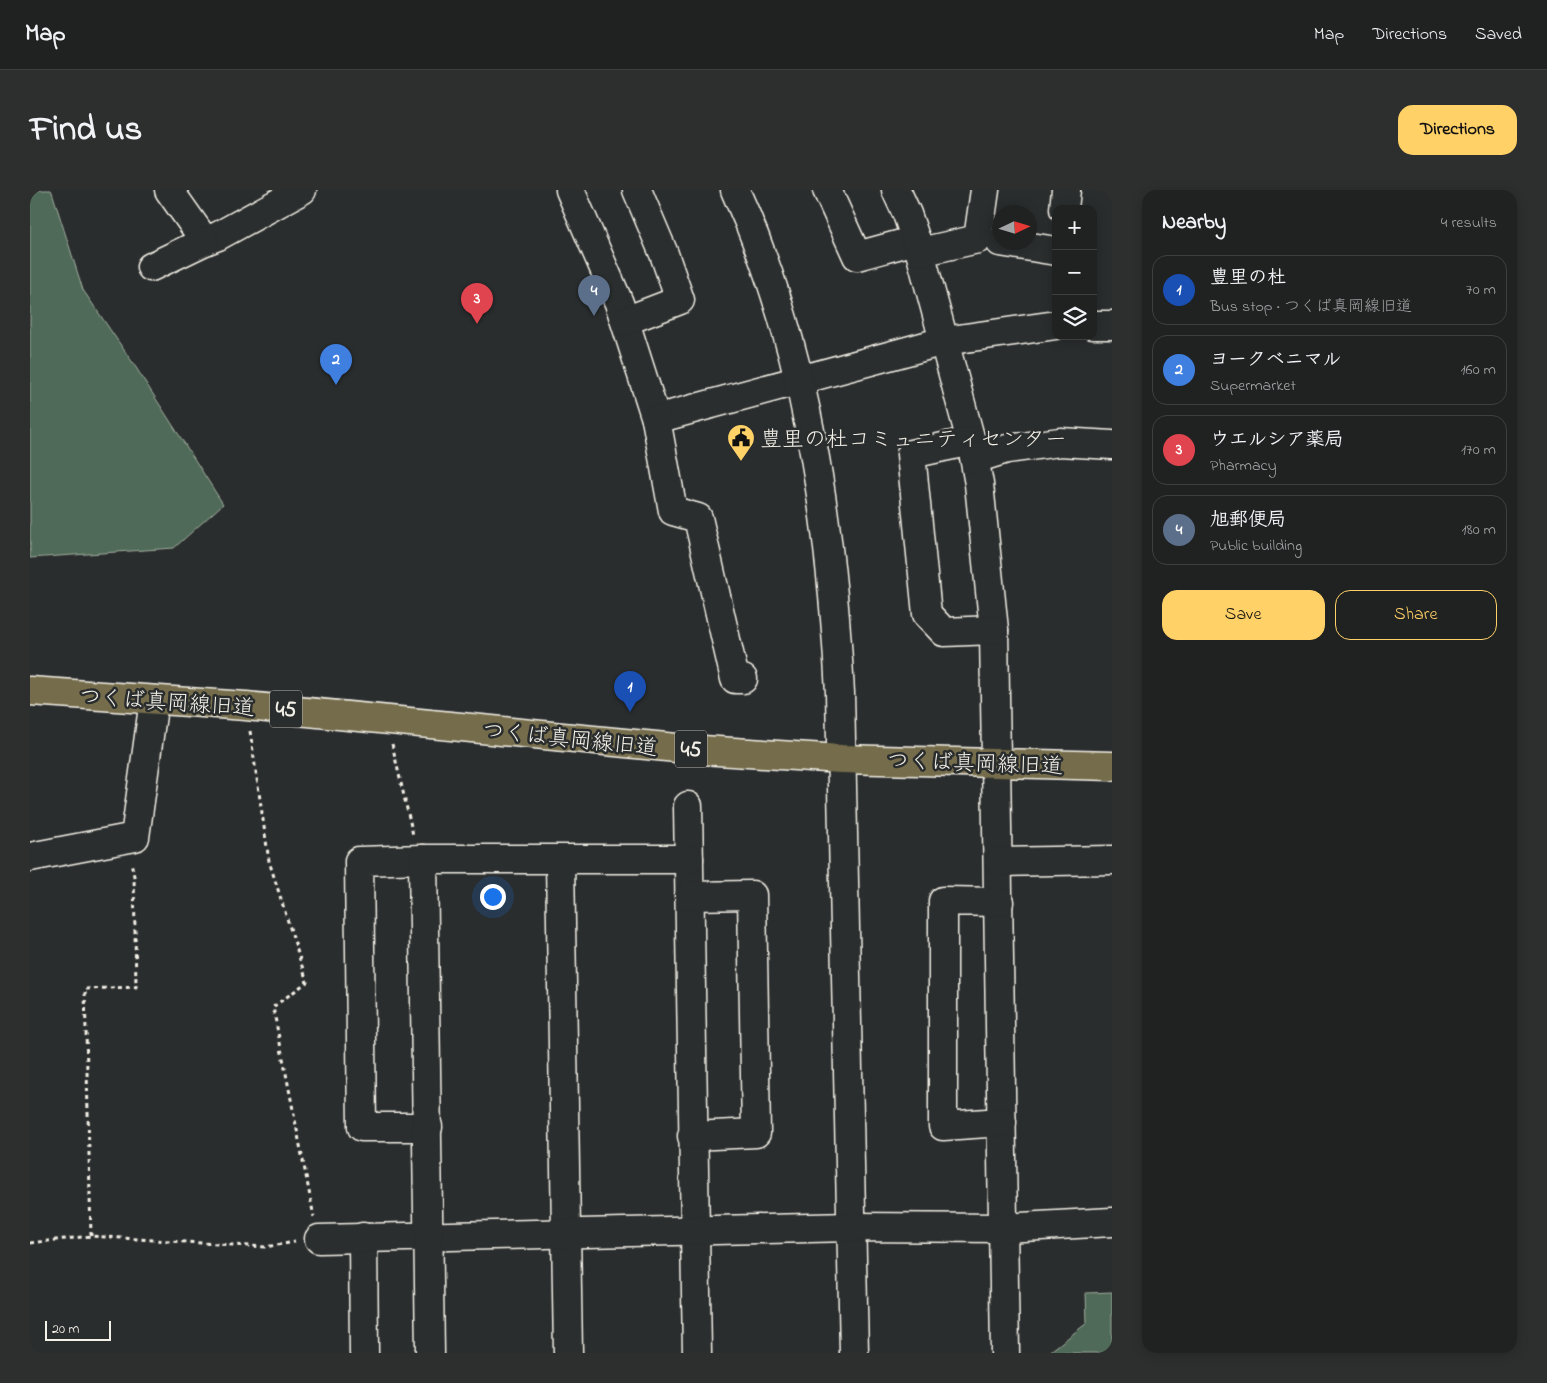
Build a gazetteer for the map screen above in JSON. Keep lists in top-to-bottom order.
{
  "streets": {
    "main road": ["つくば真岡線旧道", "45"]
  },
  "places": {
    "public building": ["豊里の杜コミュニティセンター"]
  },
  "scale_bar": "20 m",
  "north": "right",
  "page": {
    "header": "Map",
    "nav": ["Map", "Directions", "Saved"],
    "title": "Find us",
    "buttons": [
      "Directions",
      ["Save", "Share"]
    ],
    "heading": ["Nearby", "4 results"],
    "map_buttons": ["+", "−"],
    "list": [
      {
        "mark": "1",
        "name": "豊里の杜",
        "note": "Bus stop · つくば真岡線旧道",
        "value": "70 m"
      },
      {
        "mark": "2",
        "name": "ヨークベニマル",
        "note": "Supermarket",
        "value": "160 m"
      },
      {
        "mark": "3",
        "name": "ウエルシア薬局",
        "note": "Pharmacy",
        "value": "170 m"
      },
      {
        "mark": "4",
        "name": "旭郵便局",
        "note": "Public building",
        "value": "180 m"
      }
    ],
    "pins": [
      "4",
      "3",
      "2",
      "1"
    ],
    "scale": "20 m"
  }
}
